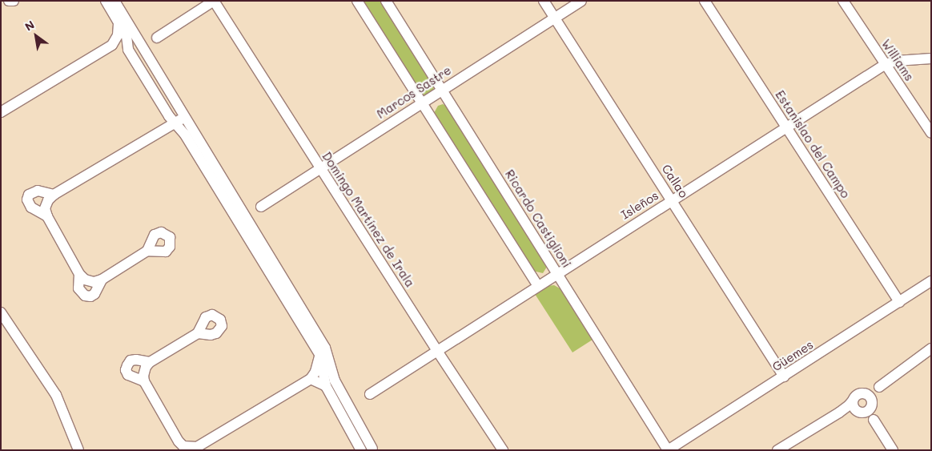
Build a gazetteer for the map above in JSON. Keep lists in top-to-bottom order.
{
  "streets": {
    "street": [
      "Williams",
      "Marcos Sastre",
      "Estanislao del Campo",
      "Callao",
      "Isleños",
      "Ricardo Castiglioni",
      "Domingo Martínez de Irala",
      "Güemes"
    ]
  },
  "crossings": [
    ["Williams", "Isleños"],
    ["Marcos Sastre", "Callao"],
    ["Marcos Sastre", "Ricardo Castiglioni"],
    ["Marcos Sastre", "Domingo Martínez de Irala"],
    ["Estanislao del Campo", "Isleños"],
    ["Estanislao del Campo", "Güemes"],
    ["Callao", "Isleños"],
    ["Callao", "Güemes"],
    ["Isleños", "Ricardo Castiglioni"],
    ["Isleños", "Domingo Martínez de Irala"],
    ["Ricardo Castiglioni", "Güemes"]
  ],
  "north": "top left"
}
